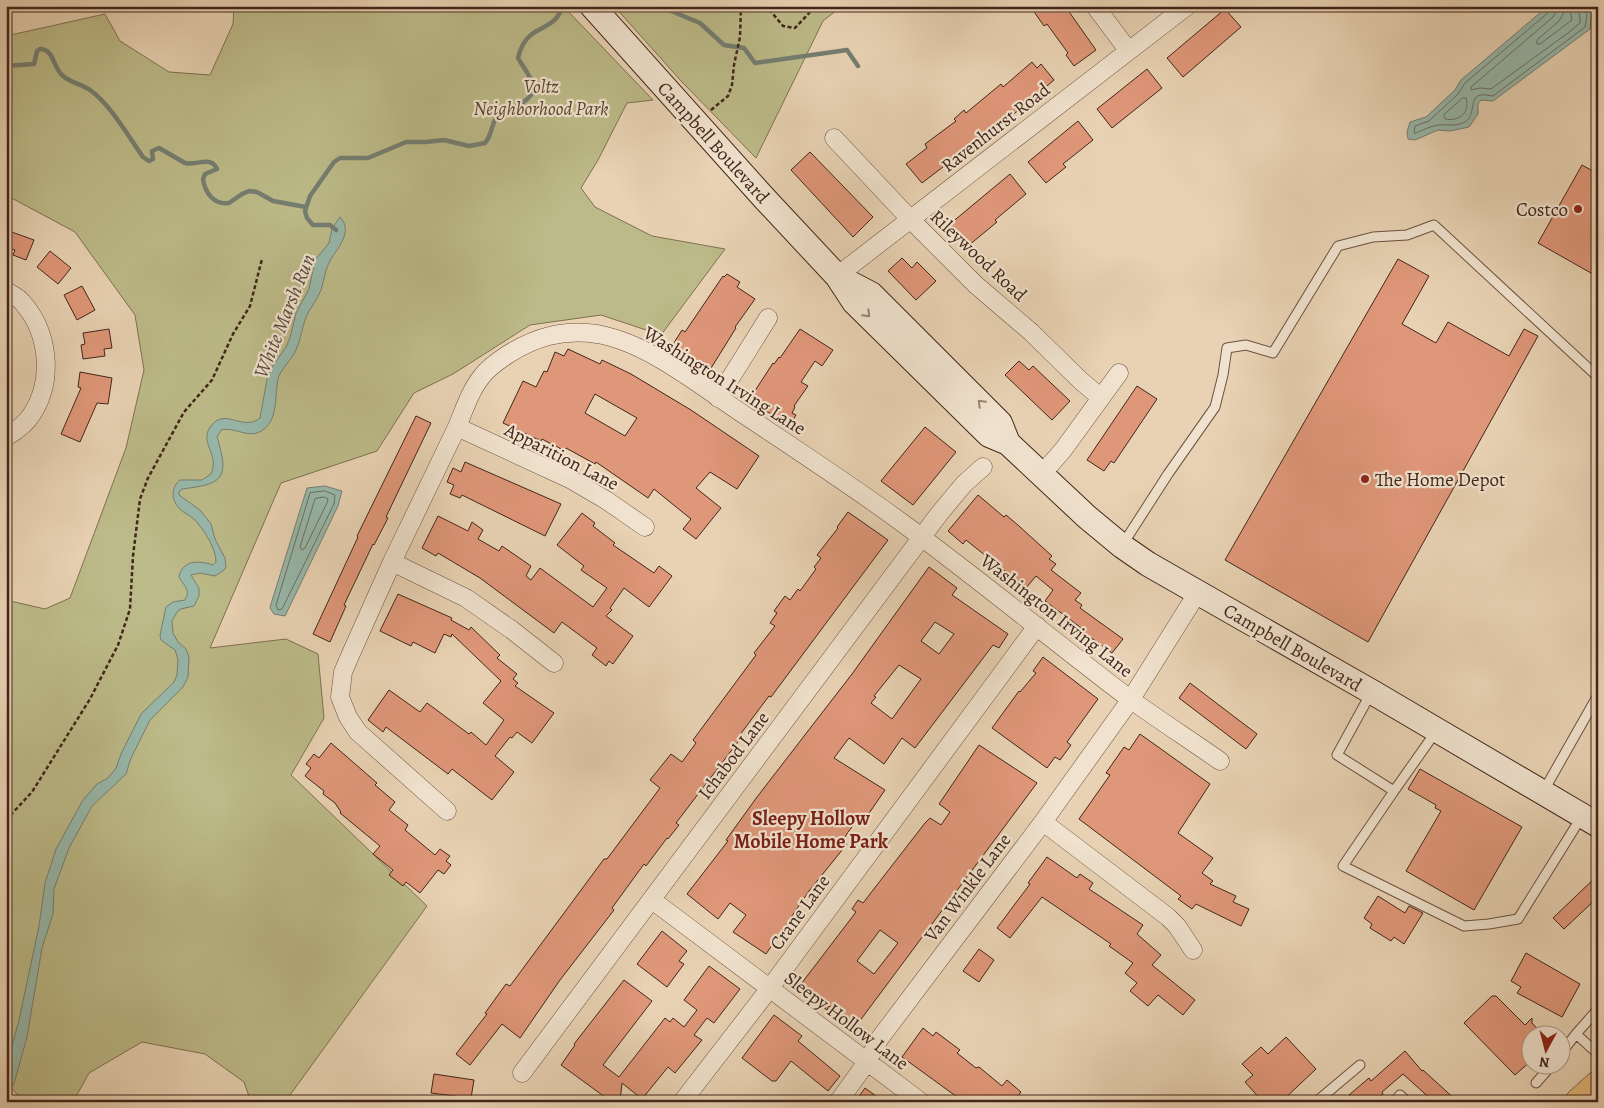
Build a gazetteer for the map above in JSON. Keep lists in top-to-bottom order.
{
  "streets": {
    "street": [
      "Ravenhurst Road",
      "Campbell Boulevard",
      "Rileywood Road",
      "Washington Irving Lane",
      "Apparition Lane",
      "Ichabod Lane",
      "Van Winkle Lane",
      "Crane Lane",
      "Sleepy Hollow Lane"
    ]
  },
  "crossings": [
    ["Ravenhurst Road", "Campbell Boulevard"],
    ["Ravenhurst Road", "Rileywood Road"],
    ["Campbell Boulevard", "Van Winkle Lane"],
    ["Washington Irving Lane", "Apparition Lane"],
    ["Washington Irving Lane", "Ichabod Lane"],
    ["Washington Irving Lane", "Van Winkle Lane"],
    ["Washington Irving Lane", "Crane Lane"],
    ["Ichabod Lane", "Sleepy Hollow Lane"],
    ["Van Winkle Lane", "Sleepy Hollow Lane"],
    ["Crane Lane", "Sleepy Hollow Lane"]
  ],
  "districts": ["Sleepy Hollow Mobile Home Park"],
  "water": ["White Marsh Run"],
  "parks": ["Voltz Neighborhood Park"],
  "places": ["Costco", "The Home Depot"],
  "north": "bottom"
}
